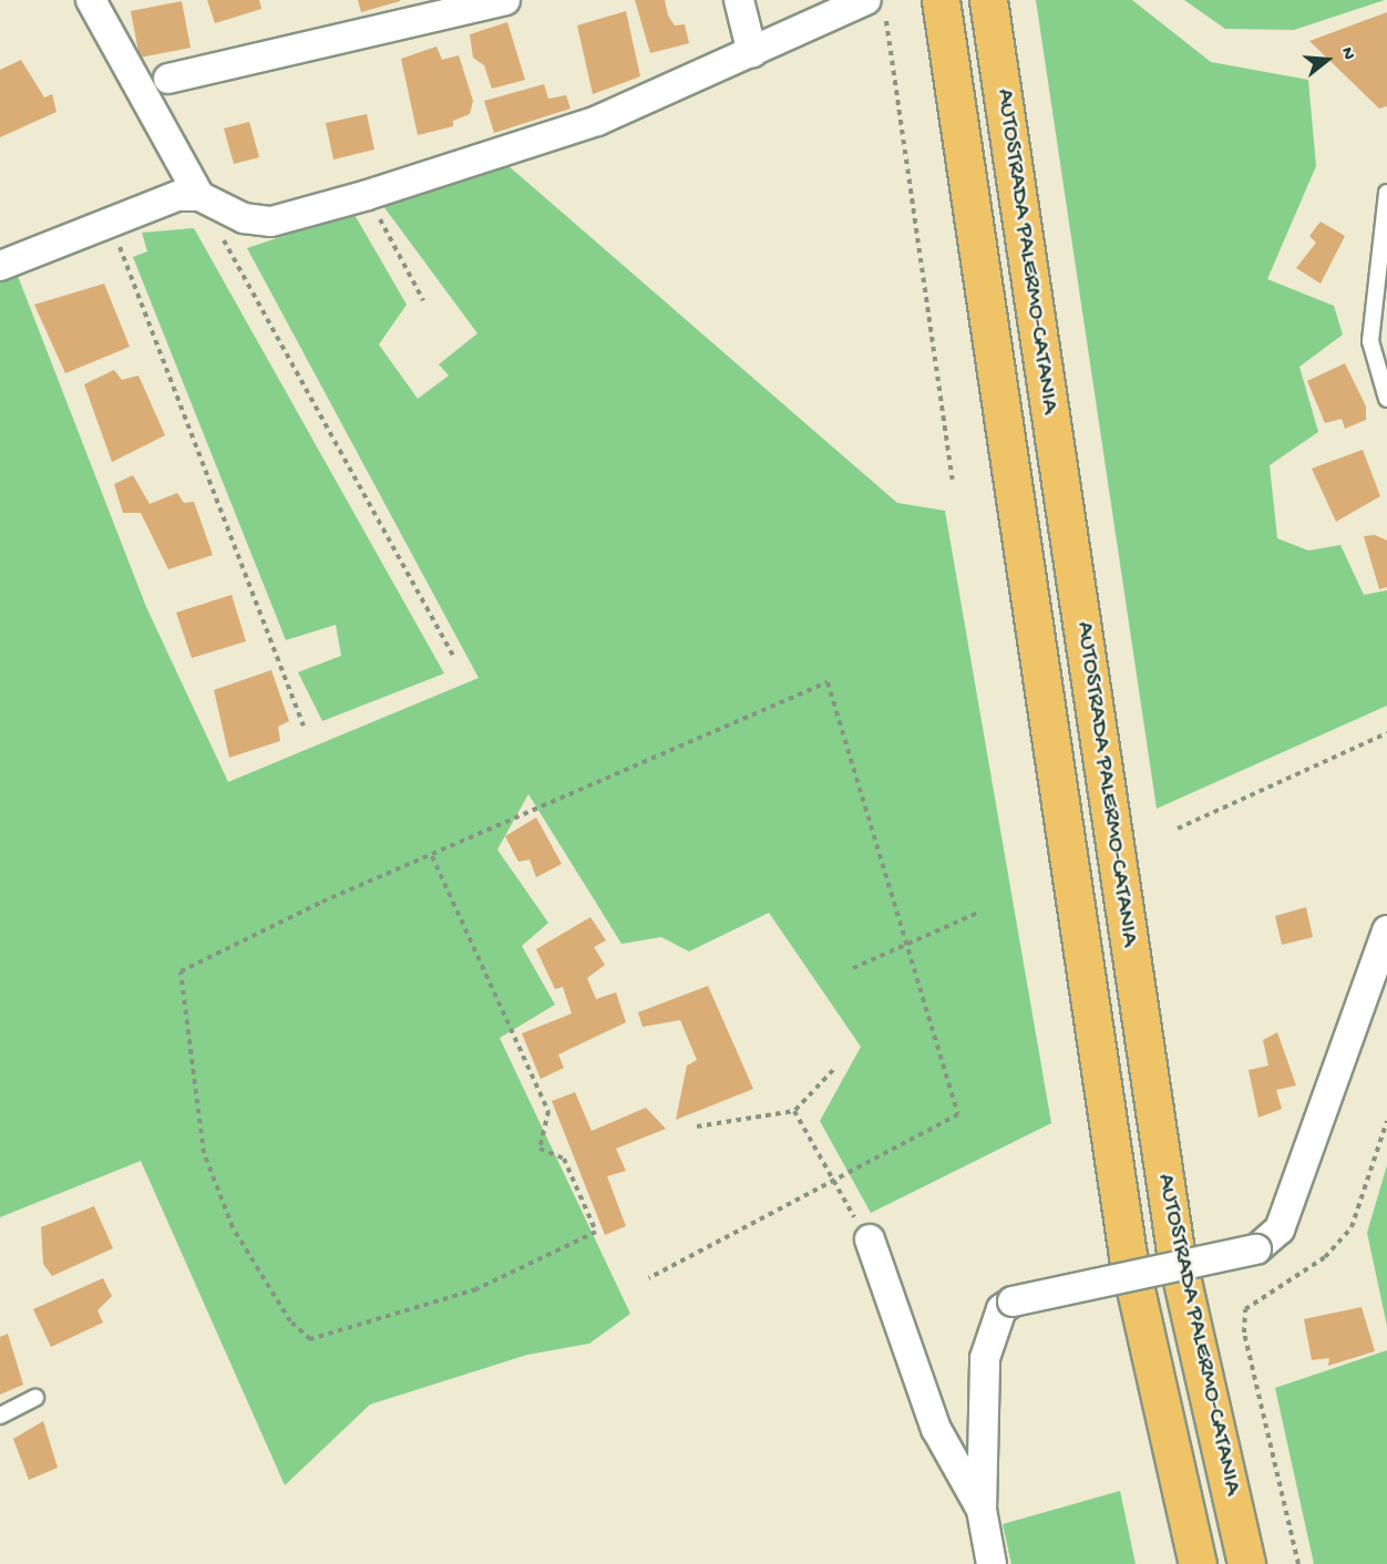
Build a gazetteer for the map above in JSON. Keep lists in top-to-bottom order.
{
  "streets": {
    "highway": ["AUTOSTRADA PALERMO-CATANIA"]
  },
  "north": "right"
}
